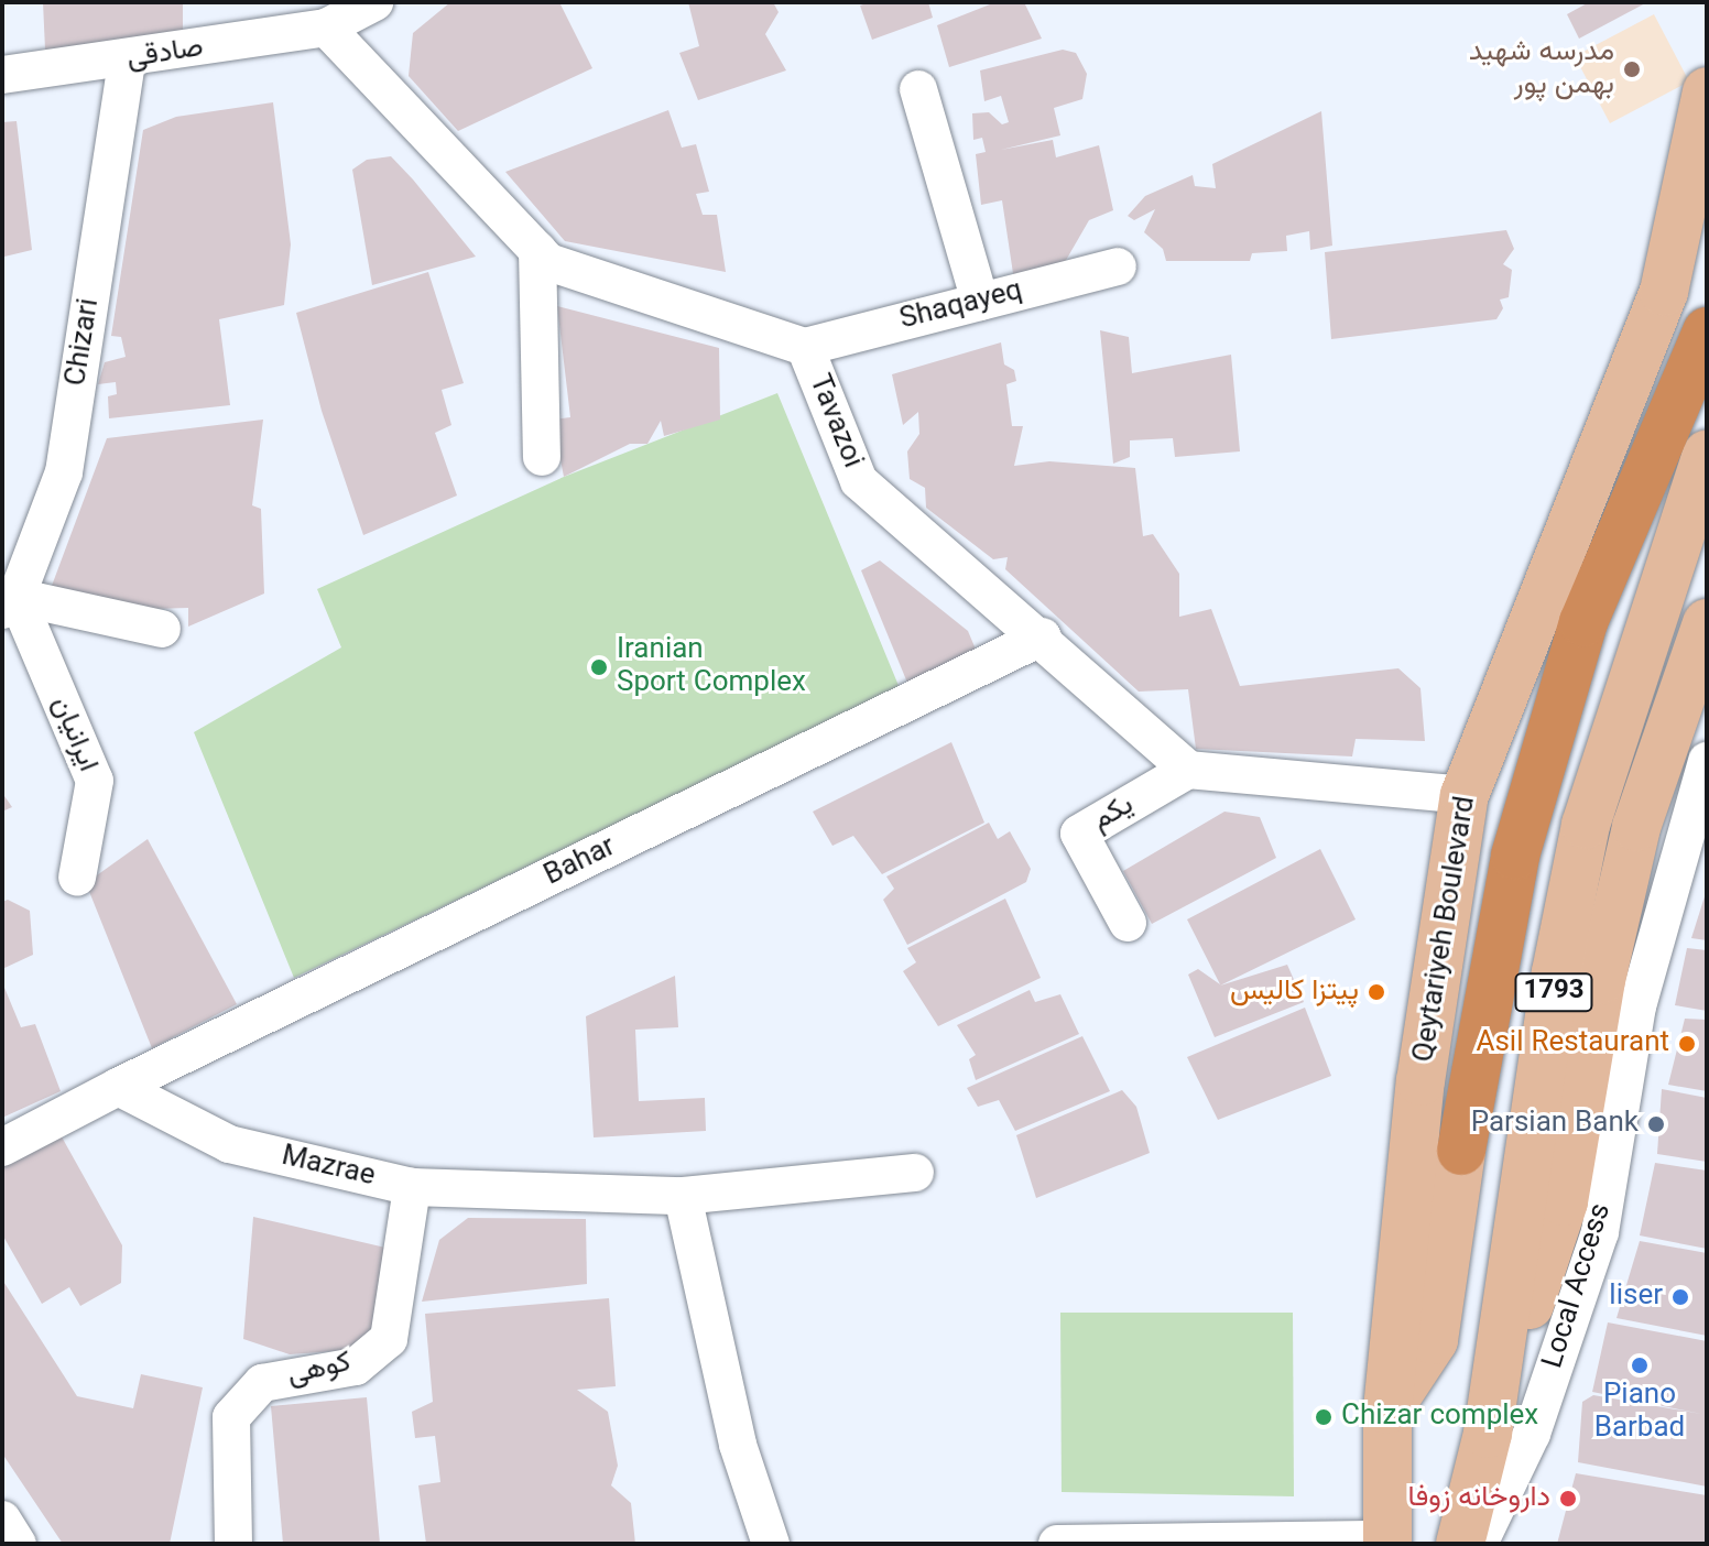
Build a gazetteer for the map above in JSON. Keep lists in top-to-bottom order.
{
  "streets": {
    "main road": ["Qeytariyeh Boulevard", "1793"],
    "street": [
      "صادقی",
      "Shaqayeq",
      "Chizari",
      "Tavazoi",
      "ایرانیان",
      "یکم",
      "Bahar",
      "Mazrae",
      "Local Access",
      "کوهی"
    ]
  },
  "crossings": [
    ["صادقی", "Chizari"],
    ["صادقی", "Tavazoi"],
    ["Shaqayeq", "Tavazoi"],
    ["Chizari", "ایرانیان"],
    ["Tavazoi", "یکم"],
    ["Tavazoi", "Bahar"],
    ["Bahar", "Mazrae"],
    ["Mazrae", "کوهی"]
  ],
  "places": [
    "مدرسه شهید بهمن پور",
    "Iranian Sport Complex",
    "پیتزا کالیس",
    "Asil Restaurant",
    "Parsian Bank",
    "liser",
    "Piano Barbad",
    "Chizar complex",
    "داروخانه زوفا"
  ]
}
